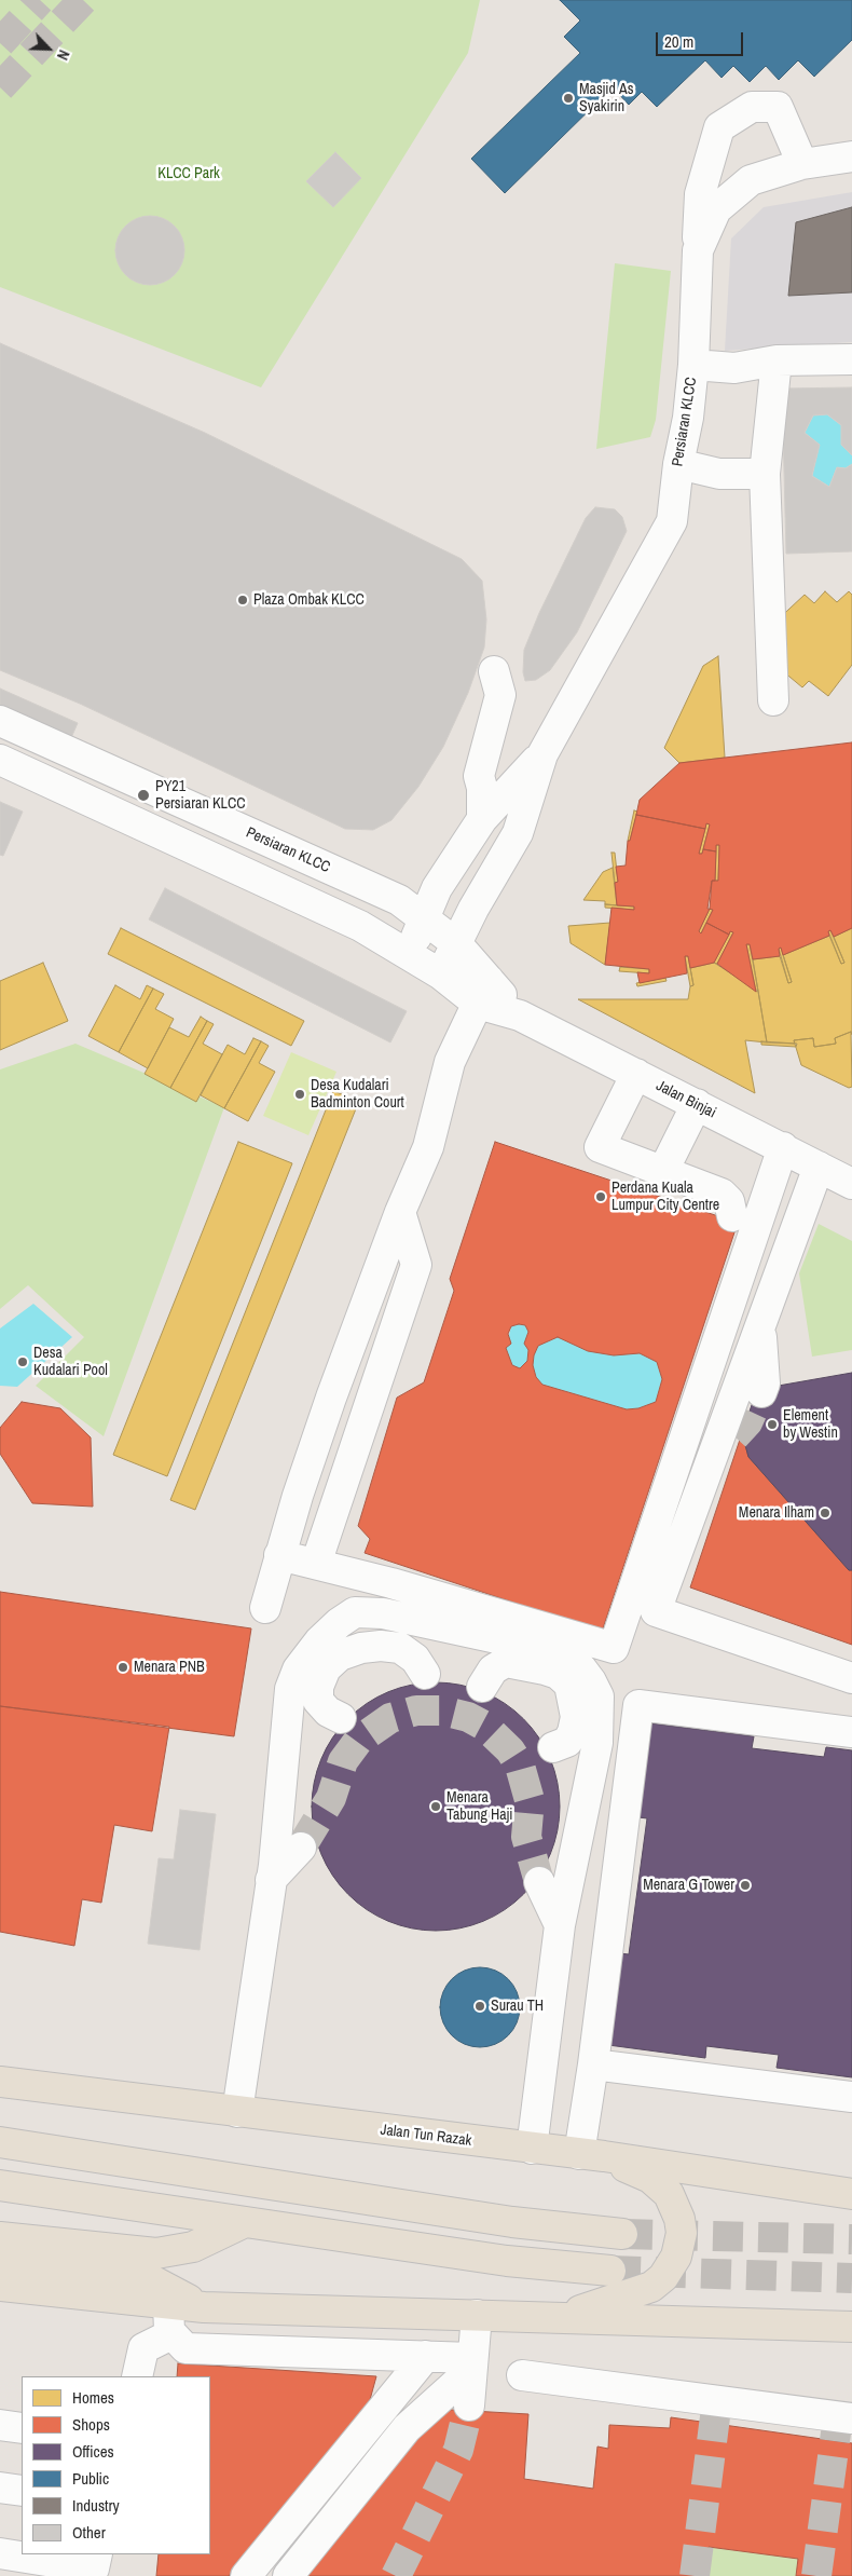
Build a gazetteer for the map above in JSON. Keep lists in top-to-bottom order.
{
  "streets": {
    "main road": ["Jalan Tun Razak"],
    "street": ["Persiaran KLCC", "Jalan Binjai"]
  },
  "crossings": [
    ["Persiaran KLCC", "Jalan Binjai"]
  ],
  "parks": ["KLCC Park"],
  "places": [
    "Masjid As Syakirin",
    "Plaza Ombak KLCC",
    "PY21 Persiaran KLCC",
    "Desa Kudalari Badminton Court",
    "Perdana Kuala Lumpur City Centre",
    "Desa Kudalari Pool",
    "Element by Westin",
    "Menara Ilham",
    "Menara PNB",
    "Menara Tabung Haji",
    "Menara G Tower",
    "Surau TH"
  ],
  "legend": [
    "Homes",
    "Shops",
    "Offices",
    "Public",
    "Industry",
    "Other"
  ],
  "scale_bar": "20 m",
  "north": "bottom right"
}
